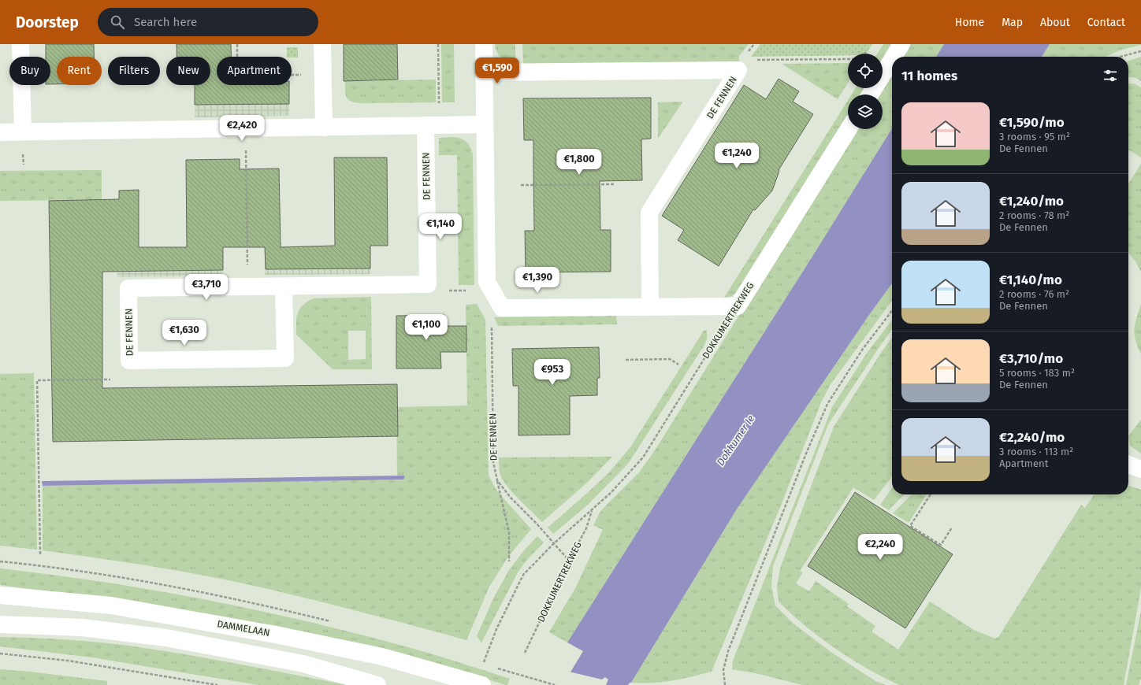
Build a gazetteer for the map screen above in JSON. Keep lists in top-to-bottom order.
{
  "streets": {
    "street": ["DE FENNEN", "DOKKUMERTREKWEG", "DAMMELAAN"]
  },
  "crossings": [
    ["DE FENNEN", "DOKKUMERTREKWEG"]
  ],
  "water": ["Dokkumer Ie"],
  "page": {
    "header": "Doorstep",
    "search": "Search here",
    "nav": [
      "Home",
      "Map",
      "About",
      "Contact"
    ],
    "chip": [
      "Buy",
      "Rent",
      "Filters",
      "New",
      "Apartment"
    ],
    "heading": "11 homes",
    "price": [
      "€1,590",
      "€2,420",
      "€1,240",
      "€1,800",
      "€1,140",
      "€1,390",
      "€3,710",
      "€1,100",
      "€1,630",
      "€953",
      "€2,240"
    ],
    "list": [
      {
        "name": "€1,590/mo",
        "note": "3 rooms · 95 m² · De Fennen"
      },
      {
        "name": "€1,240/mo",
        "note": "2 rooms · 78 m² · De Fennen"
      },
      {
        "name": "€1,140/mo",
        "note": "2 rooms · 76 m² · De Fennen"
      },
      {
        "name": "€3,710/mo",
        "note": "5 rooms · 183 m² · De Fennen"
      },
      {
        "name": "€2,240/mo",
        "note": "3 rooms · 113 m² · Apartment"
      }
    ]
  }
}
